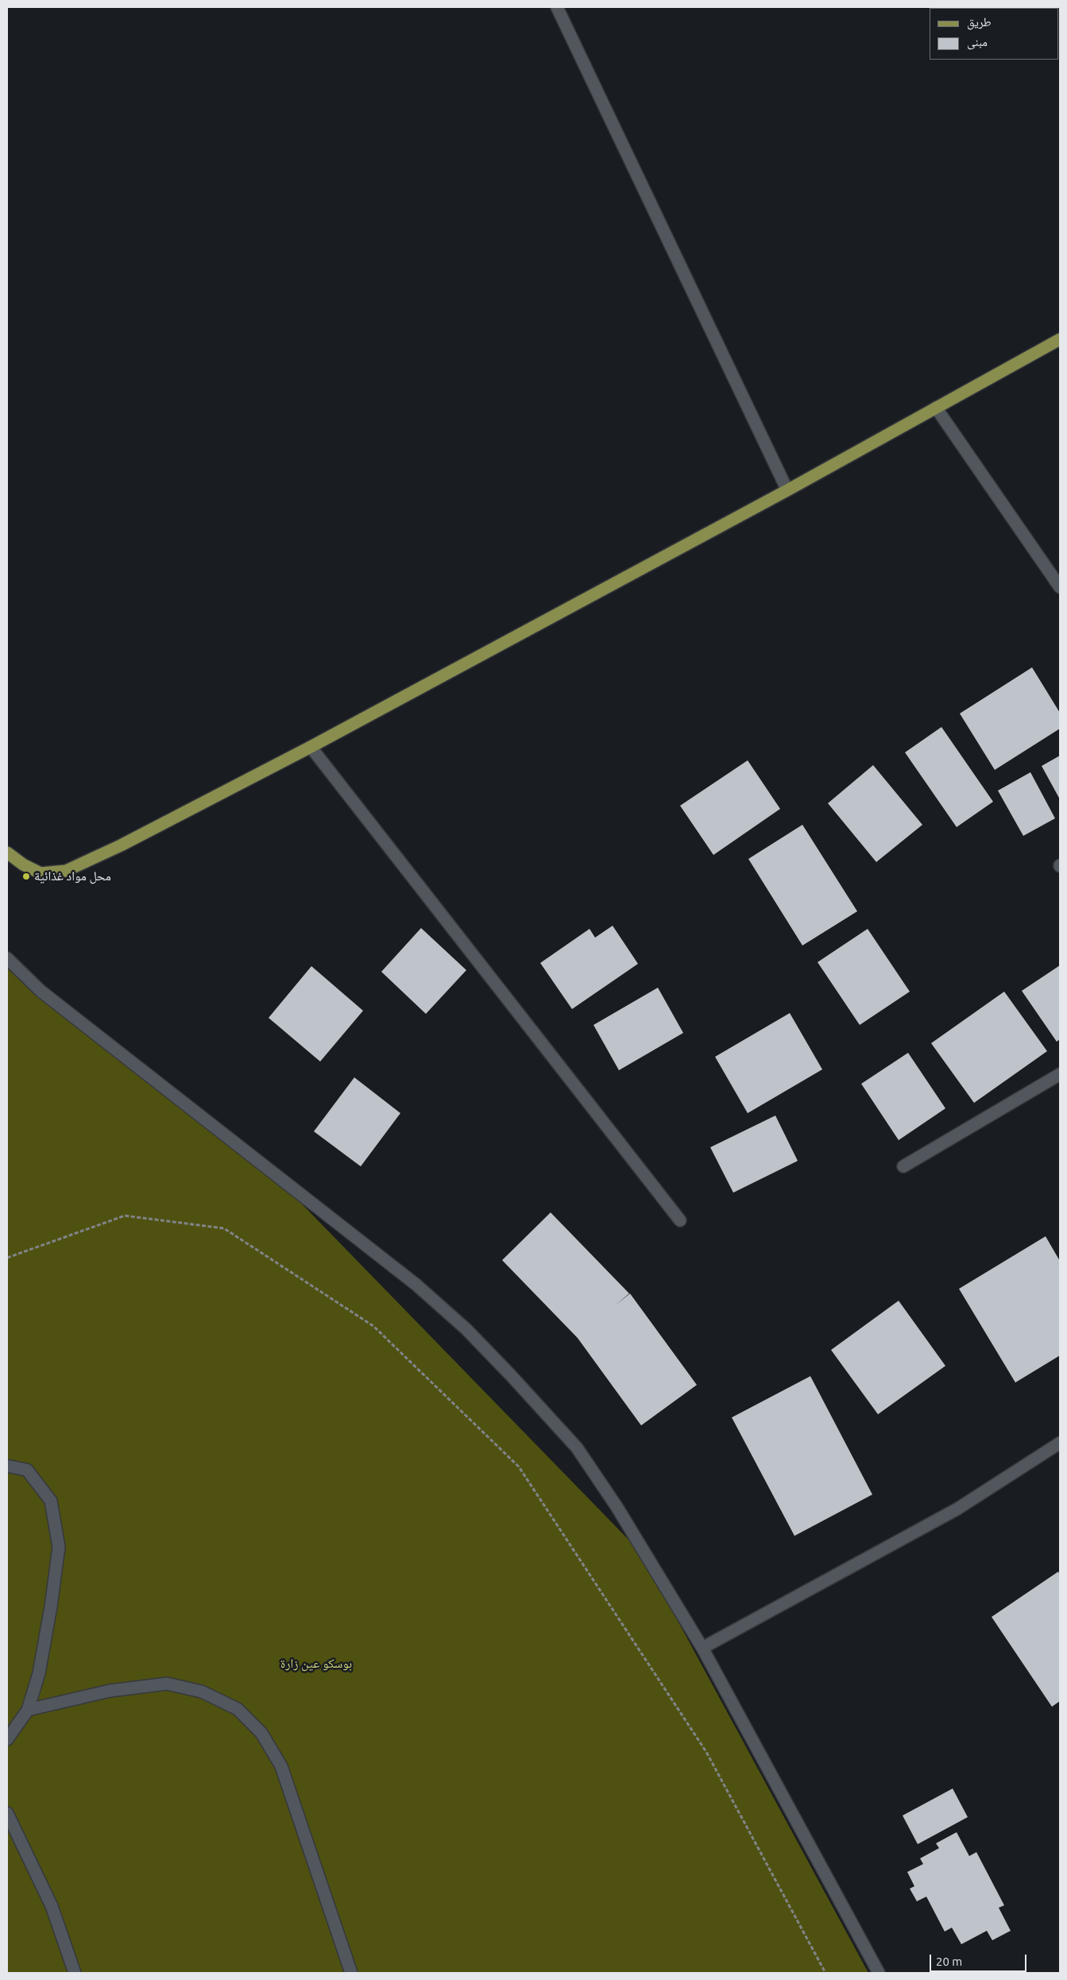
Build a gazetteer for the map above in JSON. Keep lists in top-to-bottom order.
{
  "parks": ["بوسكو عين زارة"],
  "places": ["محل مواد غذائية"],
  "legend": ["طريق", "مبنى"],
  "scale_bar": "20 m"
}
